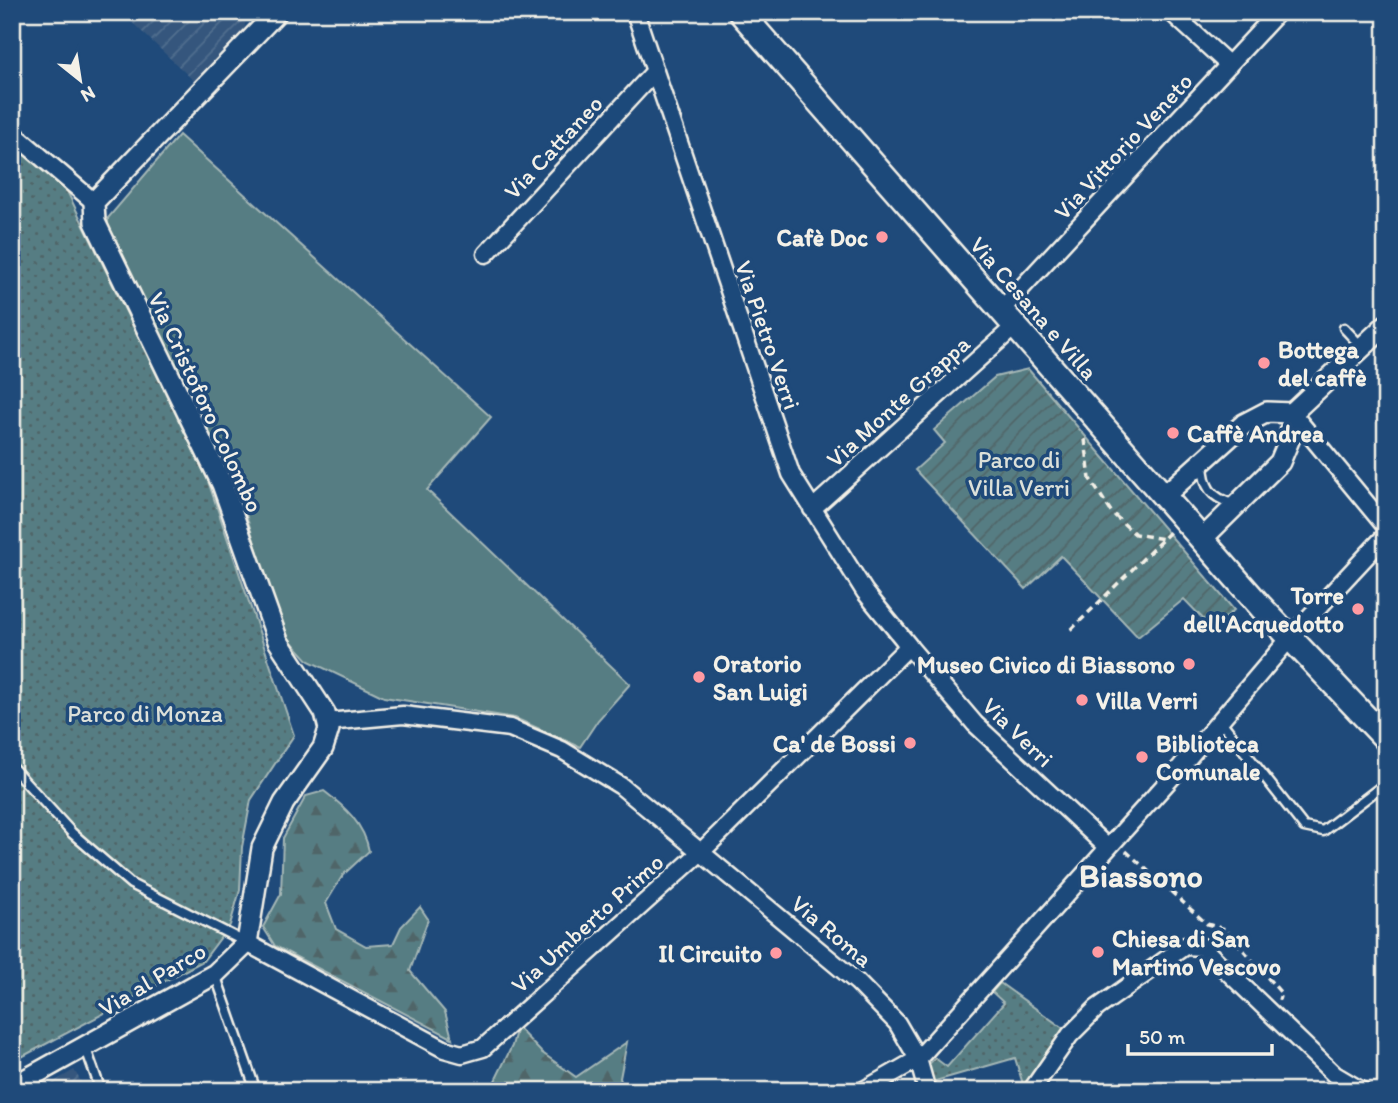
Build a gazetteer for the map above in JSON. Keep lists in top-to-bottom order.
{
  "streets": {
    "main road": ["Via Cesana e Villa"],
    "street": [
      "Via Vittorio Veneto",
      "Via Cattaneo",
      "Via Pietro Verri",
      "Via Monte Grappa",
      "Via Cristoforo Colombo",
      "Via Verri",
      "Via Umberto Primo",
      "Via Roma",
      "Via al Parco"
    ]
  },
  "crossings": [
    ["Via Vittorio Veneto", "Via Cesana e Villa"],
    ["Via Vittorio Veneto", "Via Monte Grappa"],
    ["Via Cattaneo", "Via Pietro Verri"],
    ["Via Cesana e Villa", "Via Monte Grappa"],
    ["Via Pietro Verri", "Via Monte Grappa"],
    ["Via Pietro Verri", "Via Verri"],
    ["Via Pietro Verri", "Via Umberto Primo"],
    ["Via Verri", "Via Umberto Primo"],
    ["Via Umberto Primo", "Via Roma"],
    ["Via Umberto Primo", "Via al Parco"]
  ],
  "districts": ["Biassono"],
  "parks": ["Parco di Villa Verri", "Parco di Monza"],
  "places": [
    "Cafè Doc",
    "Bottega del caffè",
    "Caffè Andrea",
    "Torre dell'Acquedotto",
    "Museo Civico di Biassono",
    "Oratorio San Luigi",
    "Villa Verri",
    "Ca' de Bossi",
    "Biblioteca Comunale",
    "Chiesa di San Martino Vescovo",
    "Il Circuito"
  ],
  "scale_bar": "50 m",
  "north": "bottom right"
}
